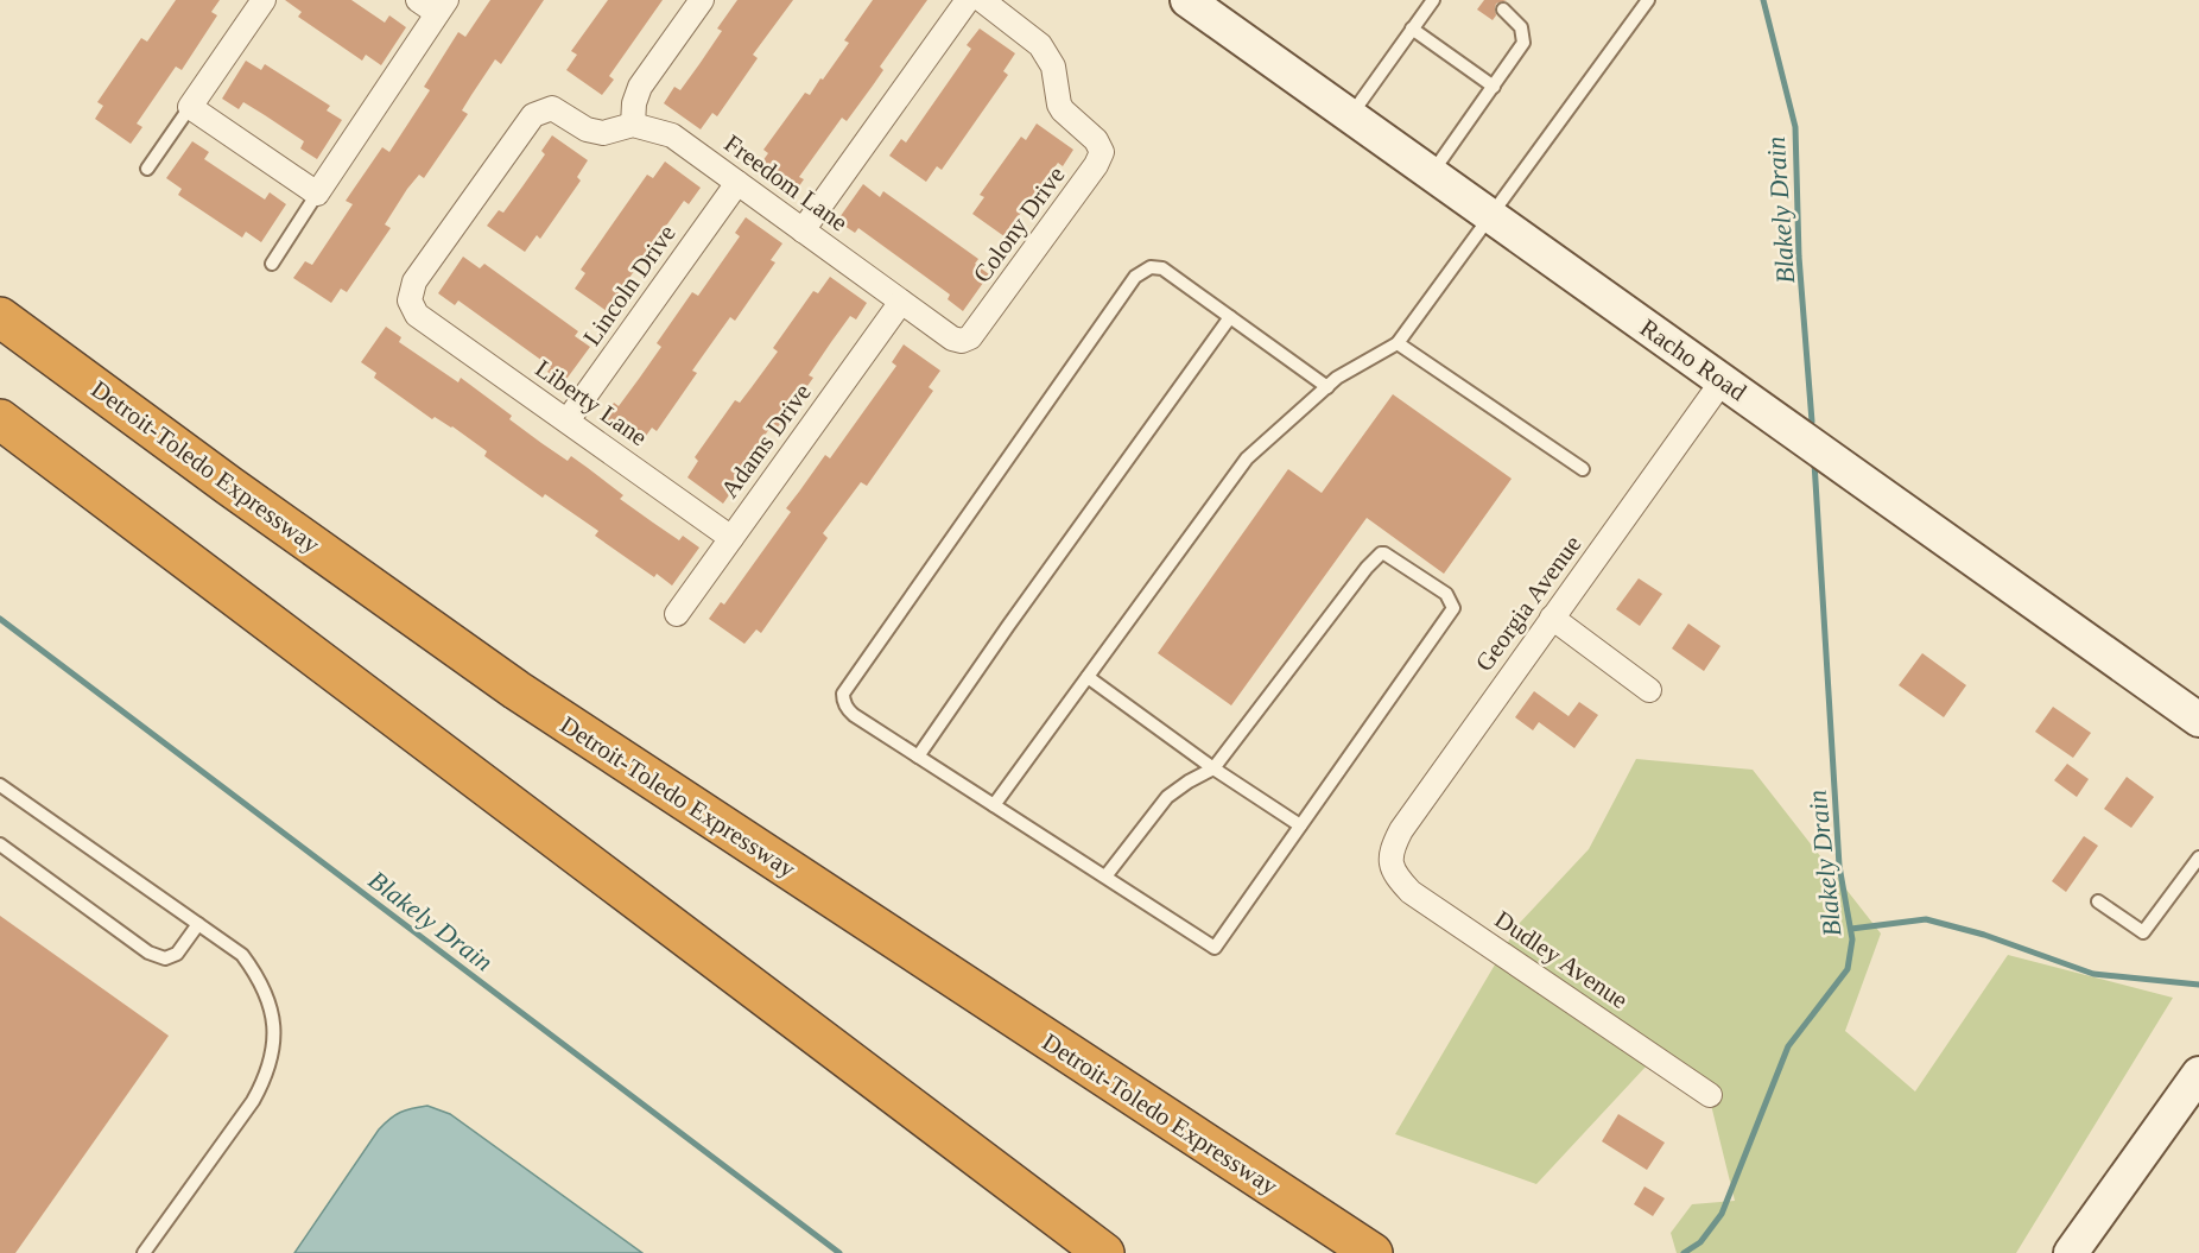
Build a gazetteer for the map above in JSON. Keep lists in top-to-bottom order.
{
  "streets": {
    "highway": ["Detroit-Toledo Expressway"],
    "street": [
      "Freedom Lane",
      "Colony Drive",
      "Lincoln Drive",
      "Racho Road",
      "Liberty Lane",
      "Adams Drive",
      "Georgia Avenue",
      "Dudley Avenue"
    ]
  },
  "crossings": [
    ["Freedom Lane", "Colony Drive"],
    ["Freedom Lane", "Lincoln Drive"],
    ["Freedom Lane", "Liberty Lane"],
    ["Freedom Lane", "Adams Drive"],
    ["Lincoln Drive", "Liberty Lane"],
    ["Racho Road", "Georgia Avenue"],
    ["Liberty Lane", "Adams Drive"],
    ["Georgia Avenue", "Dudley Avenue"]
  ],
  "water": ["Blakely Drain"]
}
